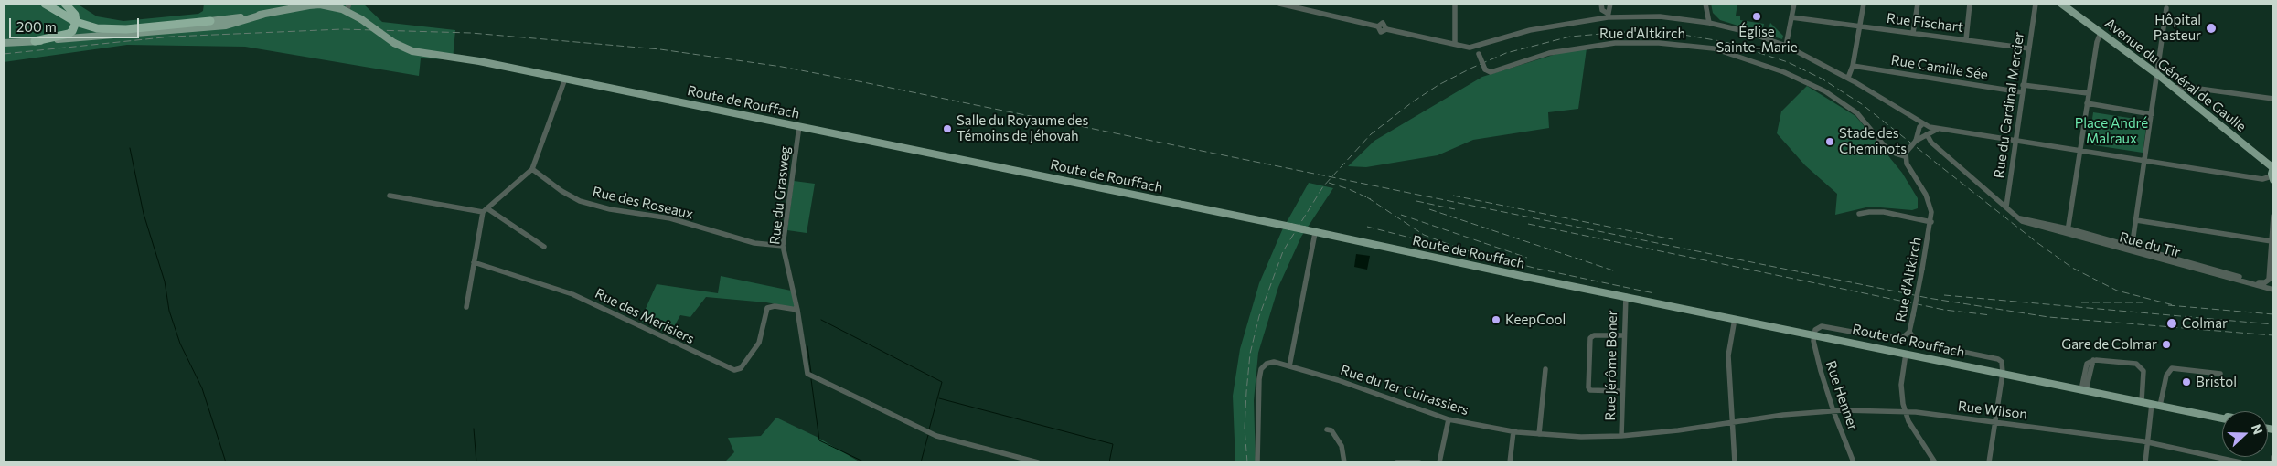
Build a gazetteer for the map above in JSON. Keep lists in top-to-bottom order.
{
  "streets": {
    "main road": ["Avenue du Général de Gaulle", "Route de Rouffach"],
    "street": [
      "Rue Fischart",
      "Rue d'Altkirch",
      "Rue Camille Sée",
      "Rue du Cardinal Mercier",
      "Rue du Grasweg",
      "Rue des Roseaux",
      "Rue du Tir",
      "Rue des Merisiers",
      "Rue Jérôme Boner",
      "Rue du 1er Cuirassiers",
      "Rue Henner",
      "Rue Wilson"
    ]
  },
  "crossings": [
    ["Rue Fischart", "Rue du Cardinal Mercier"],
    ["Rue d'Altkirch", "Route de Rouffach"],
    ["Rue Camille Sée", "Rue du Cardinal Mercier"],
    ["Route de Rouffach", "Rue du Grasweg"],
    ["Route de Rouffach", "Rue Jérôme Boner"],
    ["Route de Rouffach", "Rue Henner"],
    ["Rue du Cardinal Mercier", "Rue du Tir"],
    ["Rue du Grasweg", "Rue des Roseaux"],
    ["Rue du Grasweg", "Rue des Merisiers"],
    ["Rue Jérôme Boner", "Rue du 1er Cuirassiers"],
    ["Rue du 1er Cuirassiers", "Rue Henner"],
    ["Rue du 1er Cuirassiers", "Rue Wilson"],
    ["Rue Henner", "Rue Wilson"]
  ],
  "parks": ["Place André Malraux"],
  "places": [
    "Église Sainte-Marie",
    "Hôpital Pasteur",
    "Salle du Royaume des Témoins de Jéhovah",
    "Stade des Cheminots",
    "KeepCool",
    "Colmar",
    "Gare de Colmar",
    "Bristol"
  ],
  "scale_bar": "200 m",
  "north": "right"
}
